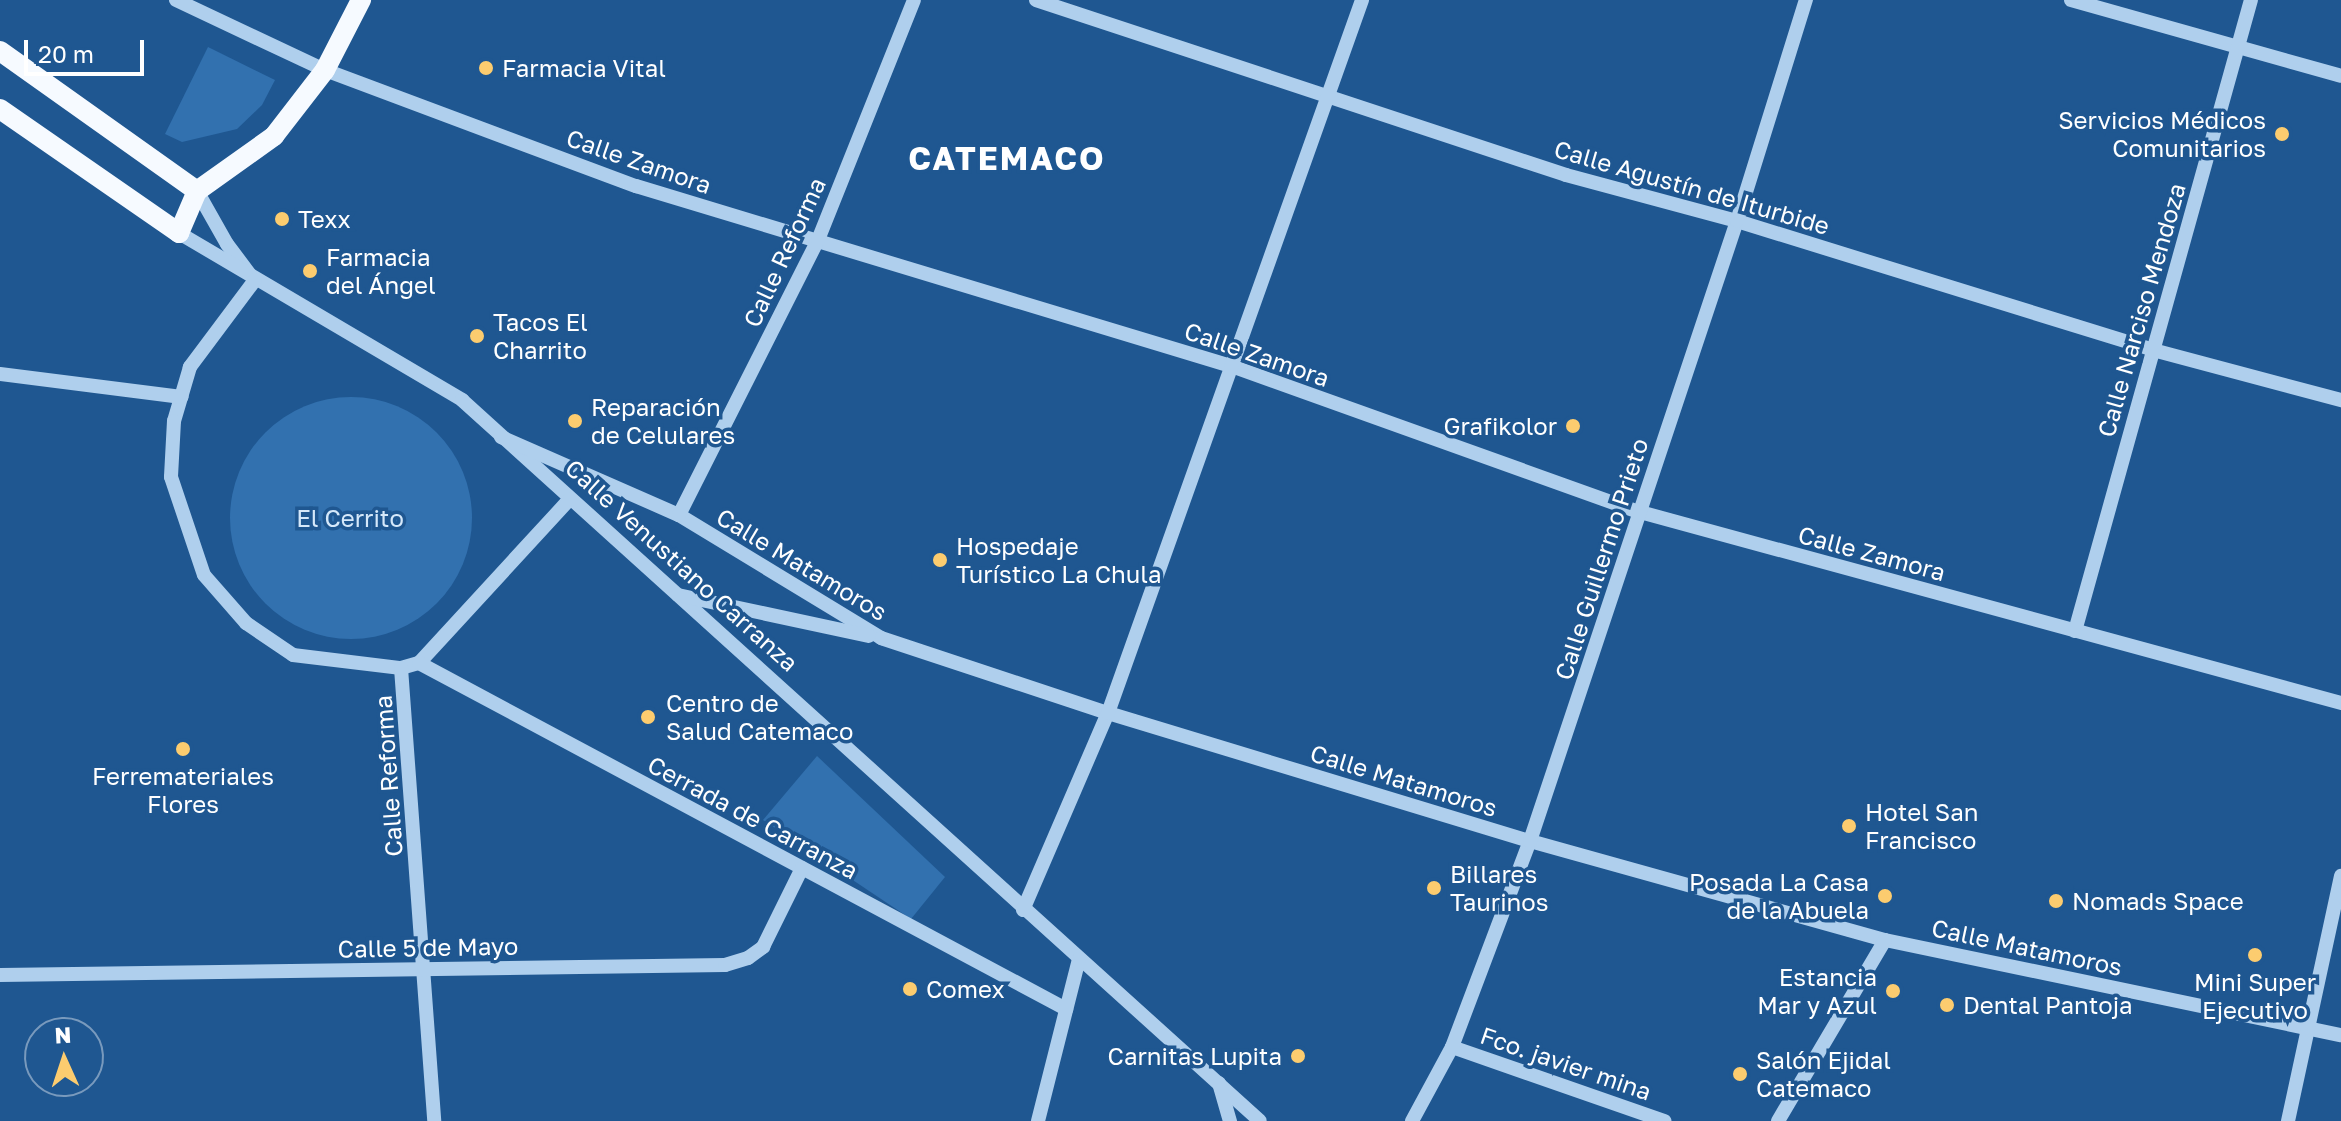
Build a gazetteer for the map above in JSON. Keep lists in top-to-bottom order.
{
  "streets": {
    "street": [
      "Calle Zamora",
      "Calle Agustín de Iturbide",
      "Calle Reforma",
      "Calle Narciso Mendoza",
      "Calle Guillermo Prieto",
      "Calle Matamoros",
      "Calle Venustiano Carranza",
      "Cerrada de Carranza",
      "Calle 5 de Mayo",
      "Fco. javier mina"
    ]
  },
  "crossings": [
    ["Calle Zamora", "Calle Reforma"],
    ["Calle Zamora", "Calle Narciso Mendoza"],
    ["Calle Zamora", "Calle Guillermo Prieto"],
    ["Calle Agustín de Iturbide", "Calle Narciso Mendoza"],
    ["Calle Agustín de Iturbide", "Calle Guillermo Prieto"],
    ["Calle Reforma", "Calle Matamoros"],
    ["Calle Reforma", "Cerrada de Carranza"],
    ["Calle Reforma", "Calle 5 de Mayo"],
    ["Calle Guillermo Prieto", "Calle Matamoros"],
    ["Calle Guillermo Prieto", "Fco. javier mina"],
    ["Calle Matamoros", "Calle Venustiano Carranza"],
    ["Cerrada de Carranza", "Calle 5 de Mayo"]
  ],
  "districts": ["CATEMACO"],
  "parks": ["El Cerrito"],
  "places": [
    "Farmacia Vital",
    "Servicios Médicos Comunitarios",
    "Texx",
    "Farmacia del Ángel",
    "Tacos El Charrito",
    "Reparación de Celulares",
    "Grafikolor",
    "Hospedaje Turístico La Chula",
    "Centro de Salud Catemaco",
    "Ferremateriales Flores",
    "Hotel San Francisco",
    "Billares Taurinos",
    "Posada La Casa de la Abuela",
    "Nomads Space",
    "Mini Super Ejecutivo",
    "Comex",
    "Estancia Mar y Azul",
    "Dental Pantoja",
    "Carnitas Lupita",
    "Salón Ejidal Catemaco"
  ],
  "scale_bar": "20 m",
  "north": "top"
}
